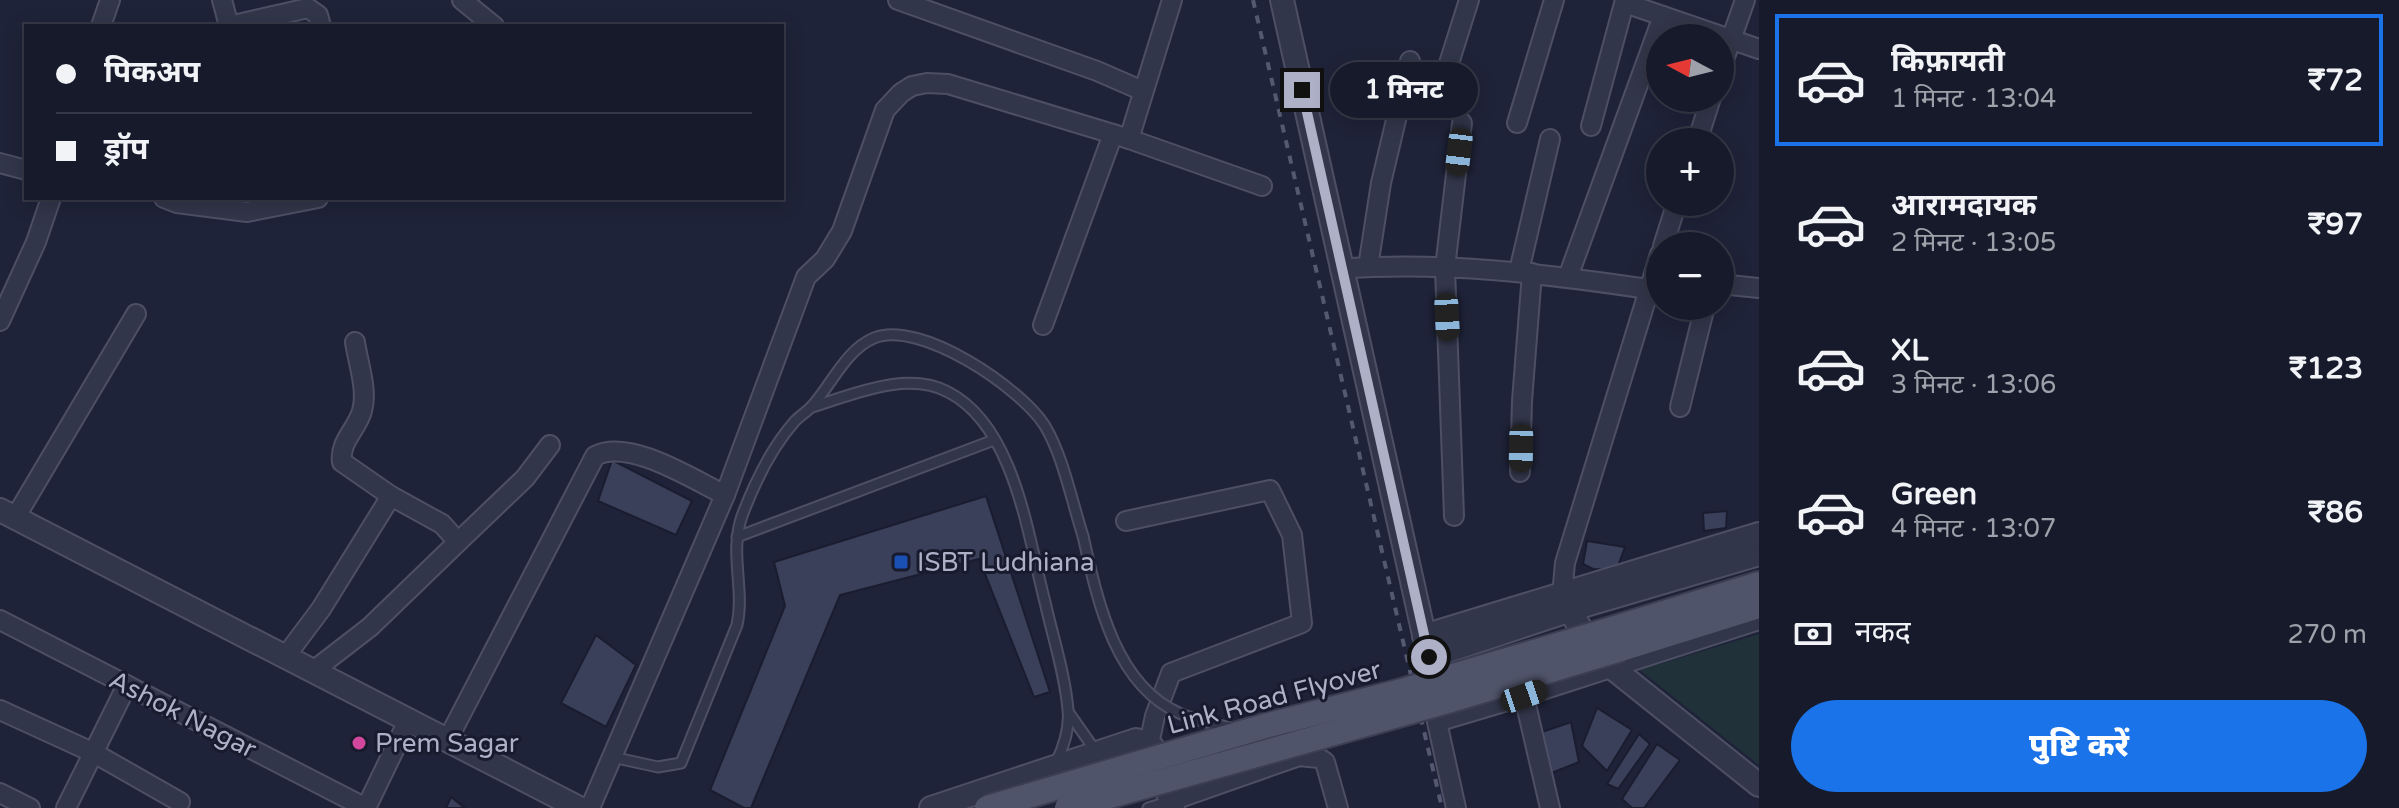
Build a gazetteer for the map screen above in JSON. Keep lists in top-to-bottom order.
{
  "streets": {
    "main road": ["Link Road Flyover"],
    "street": ["Ashok Nagar"]
  },
  "places": {
    "transit": ["ISBT Ludhiana"],
    "other": ["Prem Sagar"]
  },
  "north": "left",
  "page": {
    "list": [
      {
        "name": "किफ़ायती",
        "note": "1 मिनट · 13:04",
        "value": "₹72"
      },
      {
        "name": "आरामदायक",
        "note": "2 मिनट · 13:05",
        "value": "₹97"
      },
      {
        "name": "XL",
        "note": "3 मिनट · 13:06",
        "value": "₹123"
      },
      {
        "name": "Green",
        "note": "4 मिनट · 13:07",
        "value": "₹86"
      }
    ],
    "map_buttons": ["+", "−"],
    "banner": ["पिकअप", "ड्रॉप"],
    "bubble": "1 मिनट",
    "pay": ["नकद", "270 m"],
    "buttons": "पुष्टि करें"
  }
}
